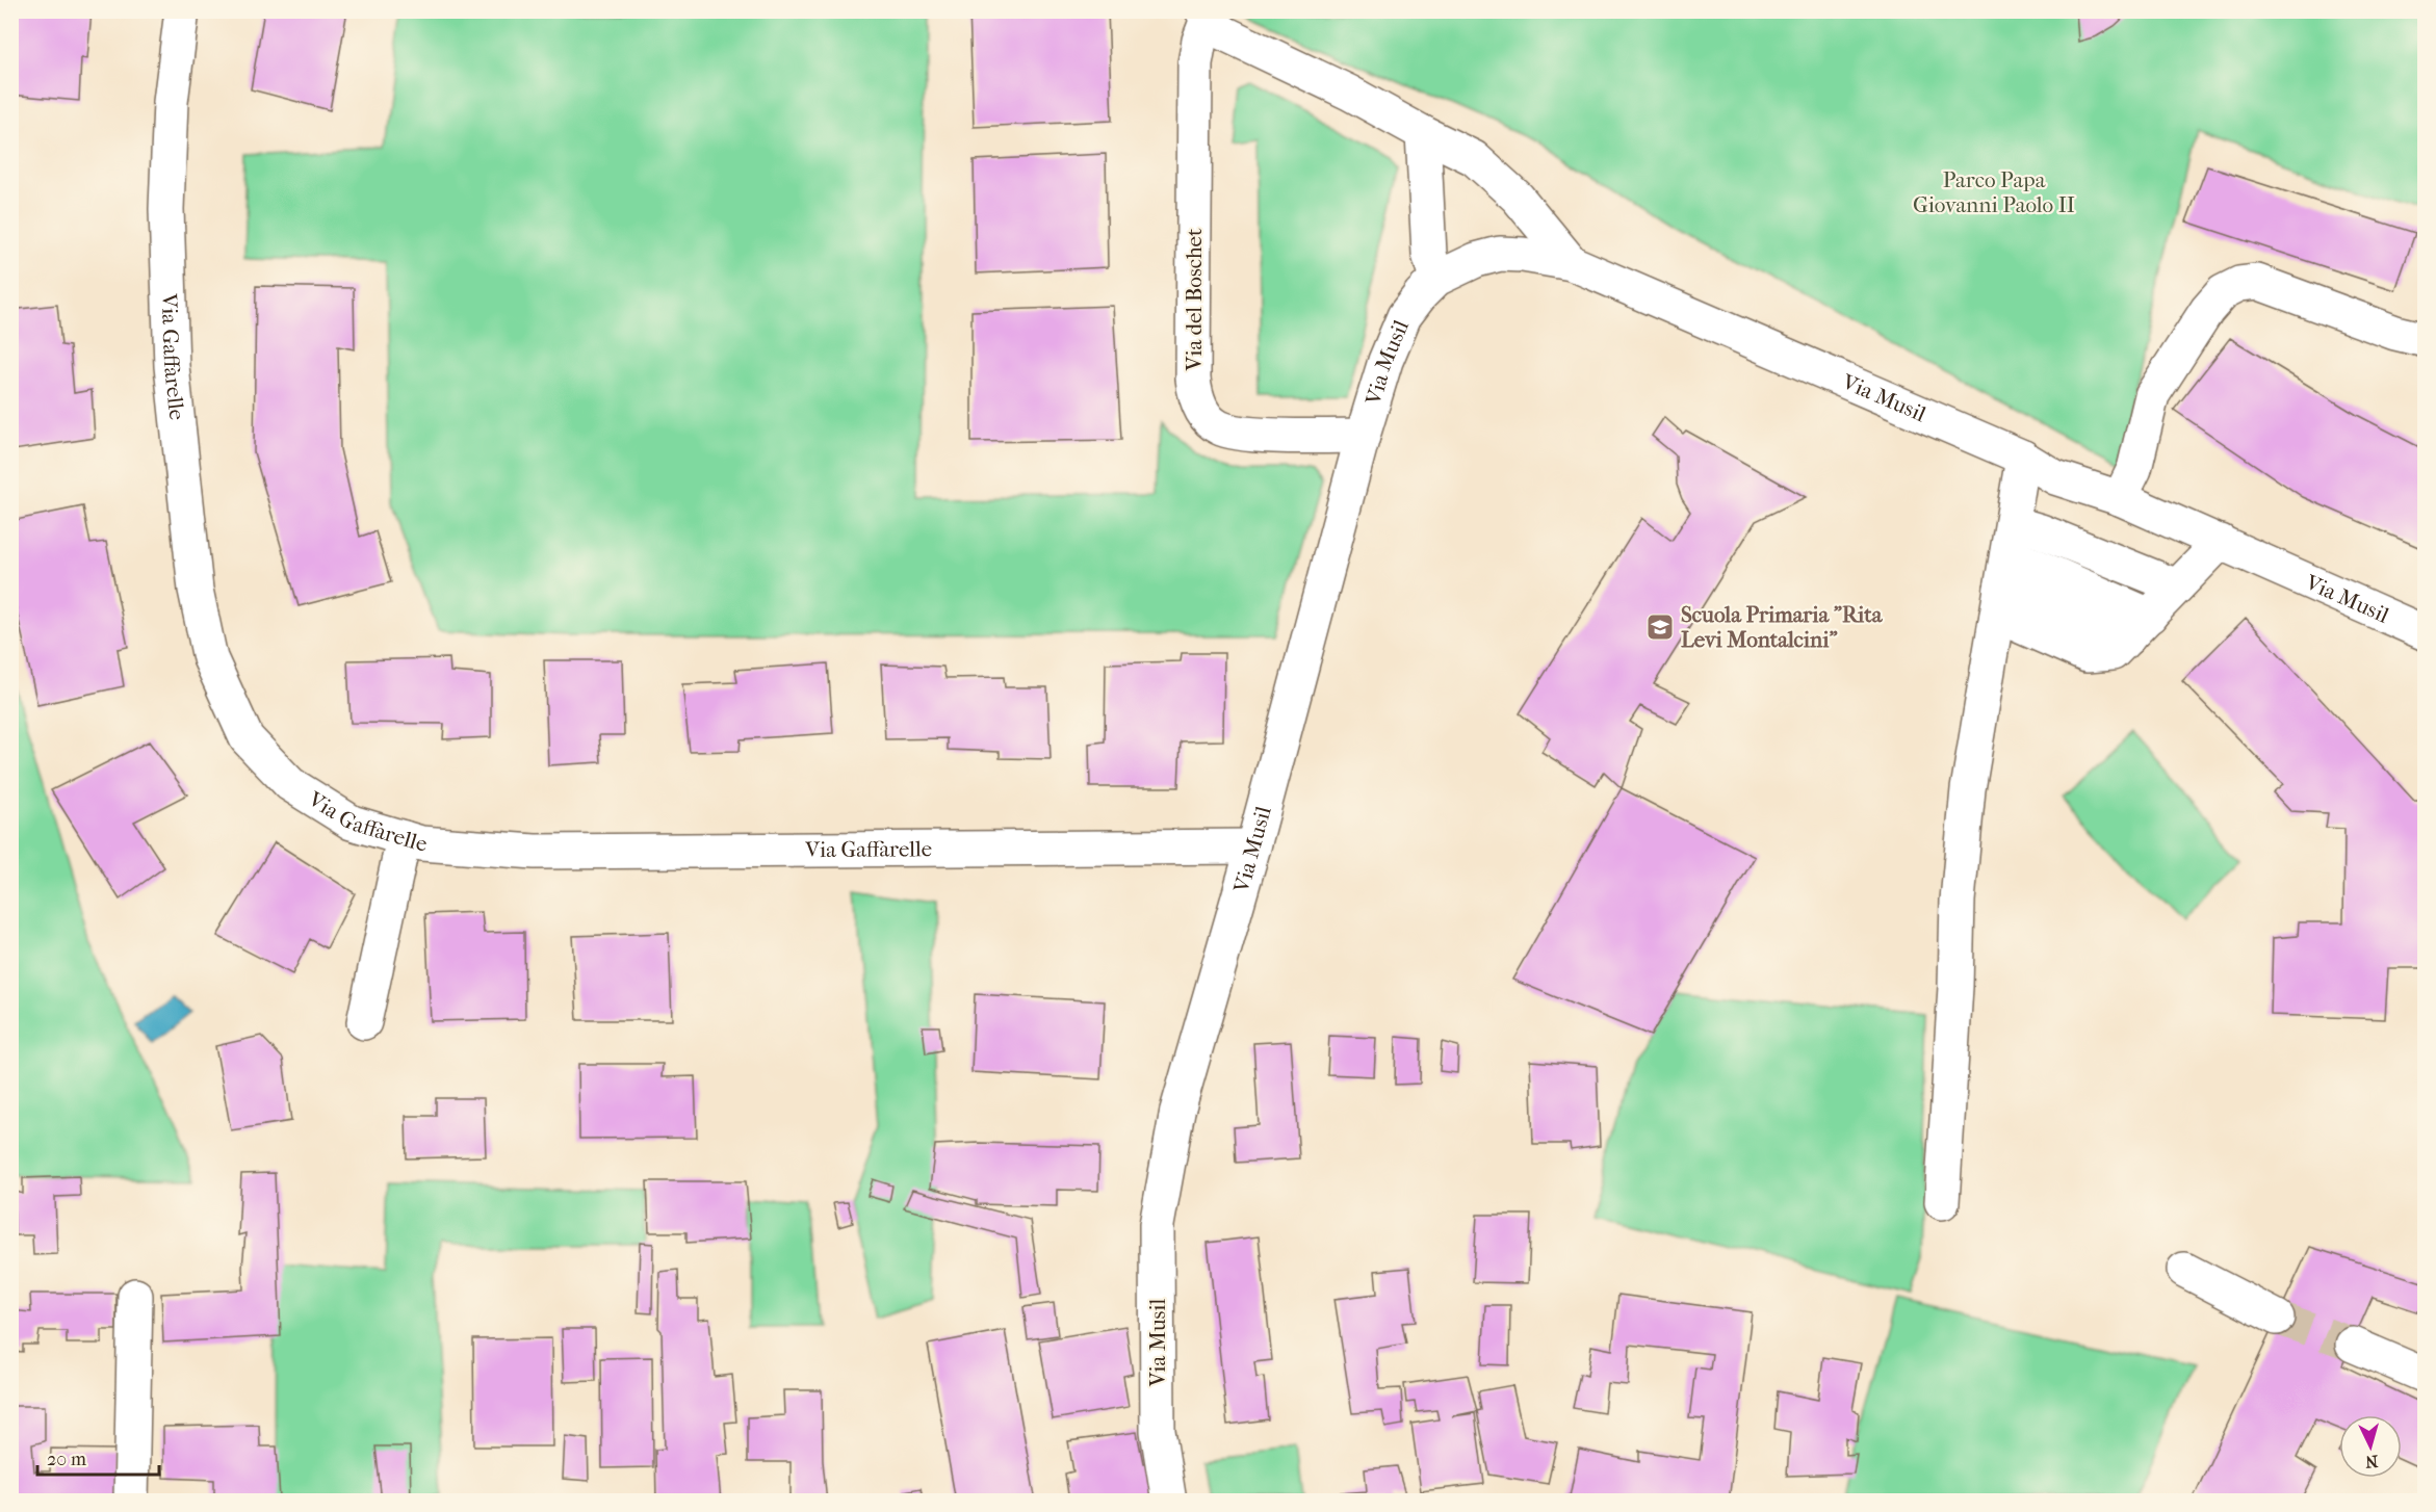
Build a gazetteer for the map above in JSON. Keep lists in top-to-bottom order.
{
  "streets": {
    "street": ["Via del Boschet", "Via Gaffarelle", "Via Musil"]
  },
  "crossings": [
    ["Via del Boschet", "Via Musil"],
    ["Via Gaffarelle", "Via Musil"]
  ],
  "parks": ["Parco Papa Giovanni Paolo II"],
  "places": {
    "school or university": ["Scuola Primaria \"Rita Levi Montalcini\""]
  },
  "scale_bar": "20 m",
  "north": "bottom"
}
